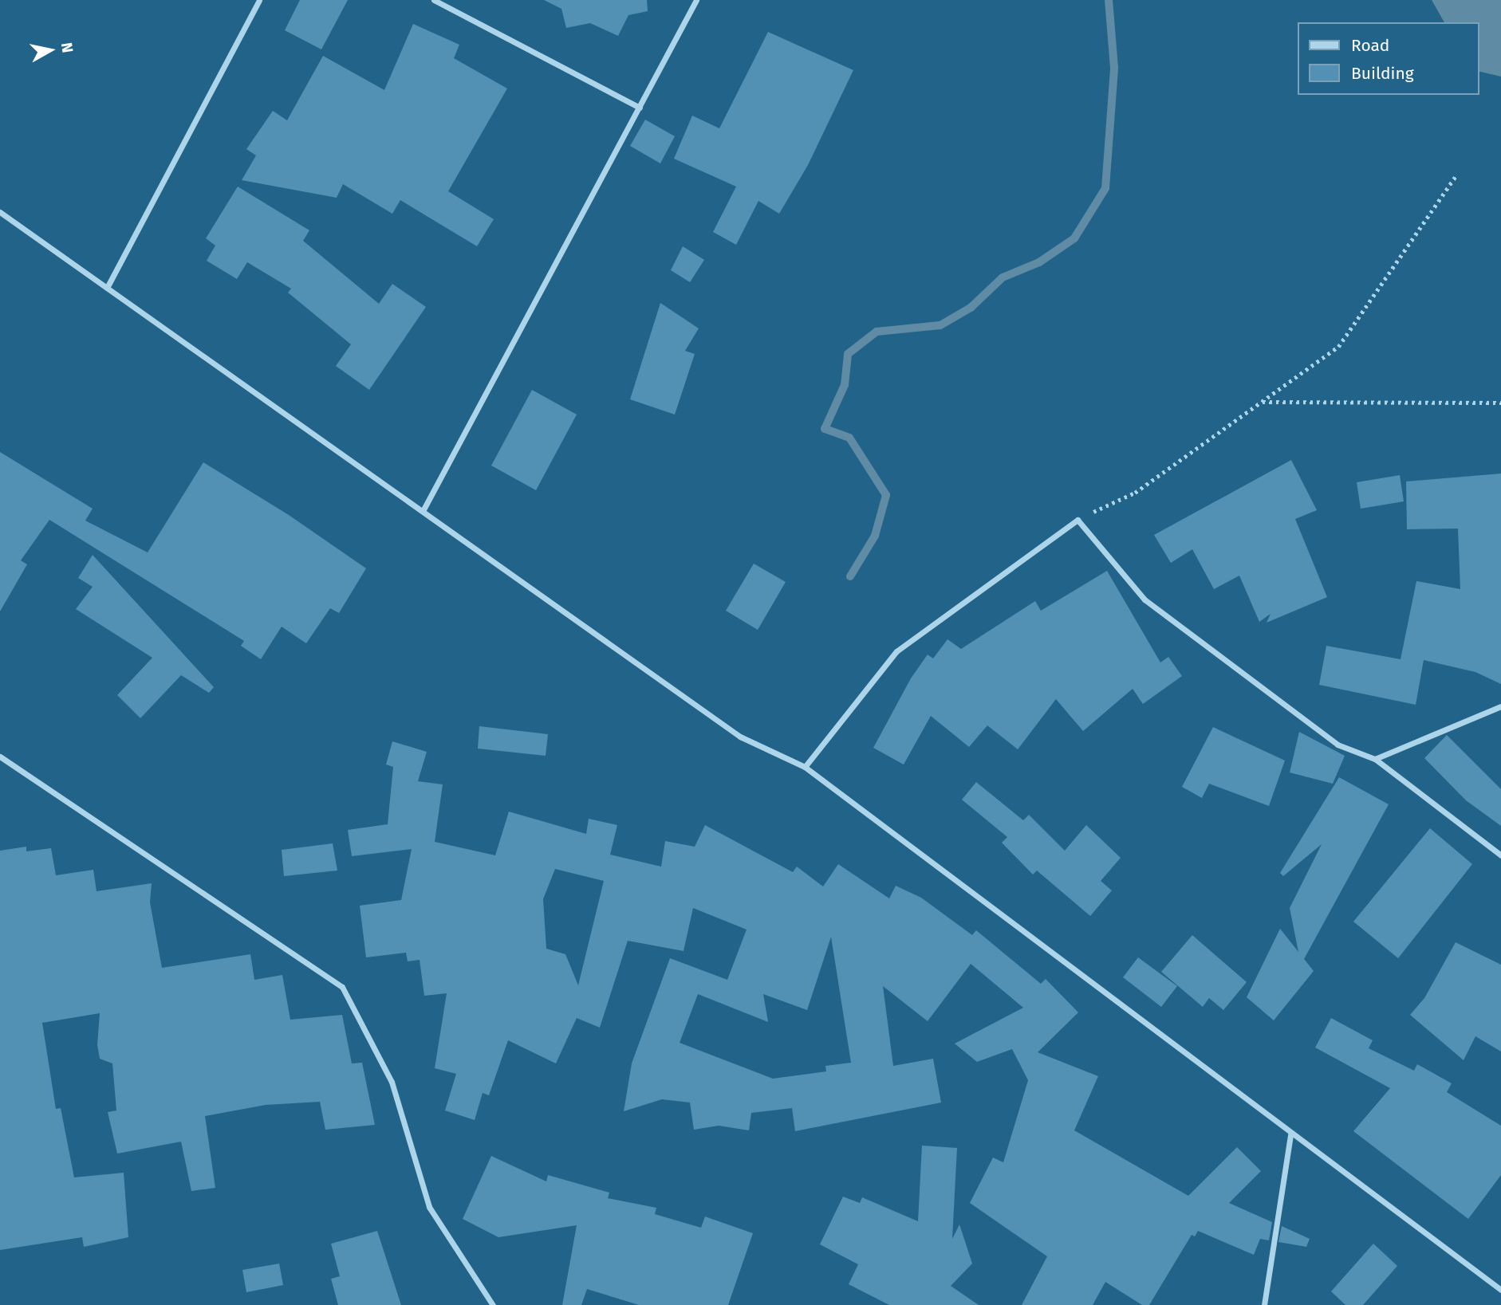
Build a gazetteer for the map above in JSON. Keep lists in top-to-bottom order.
{
  "legend": ["Road", "Building"],
  "north": "right"
}
